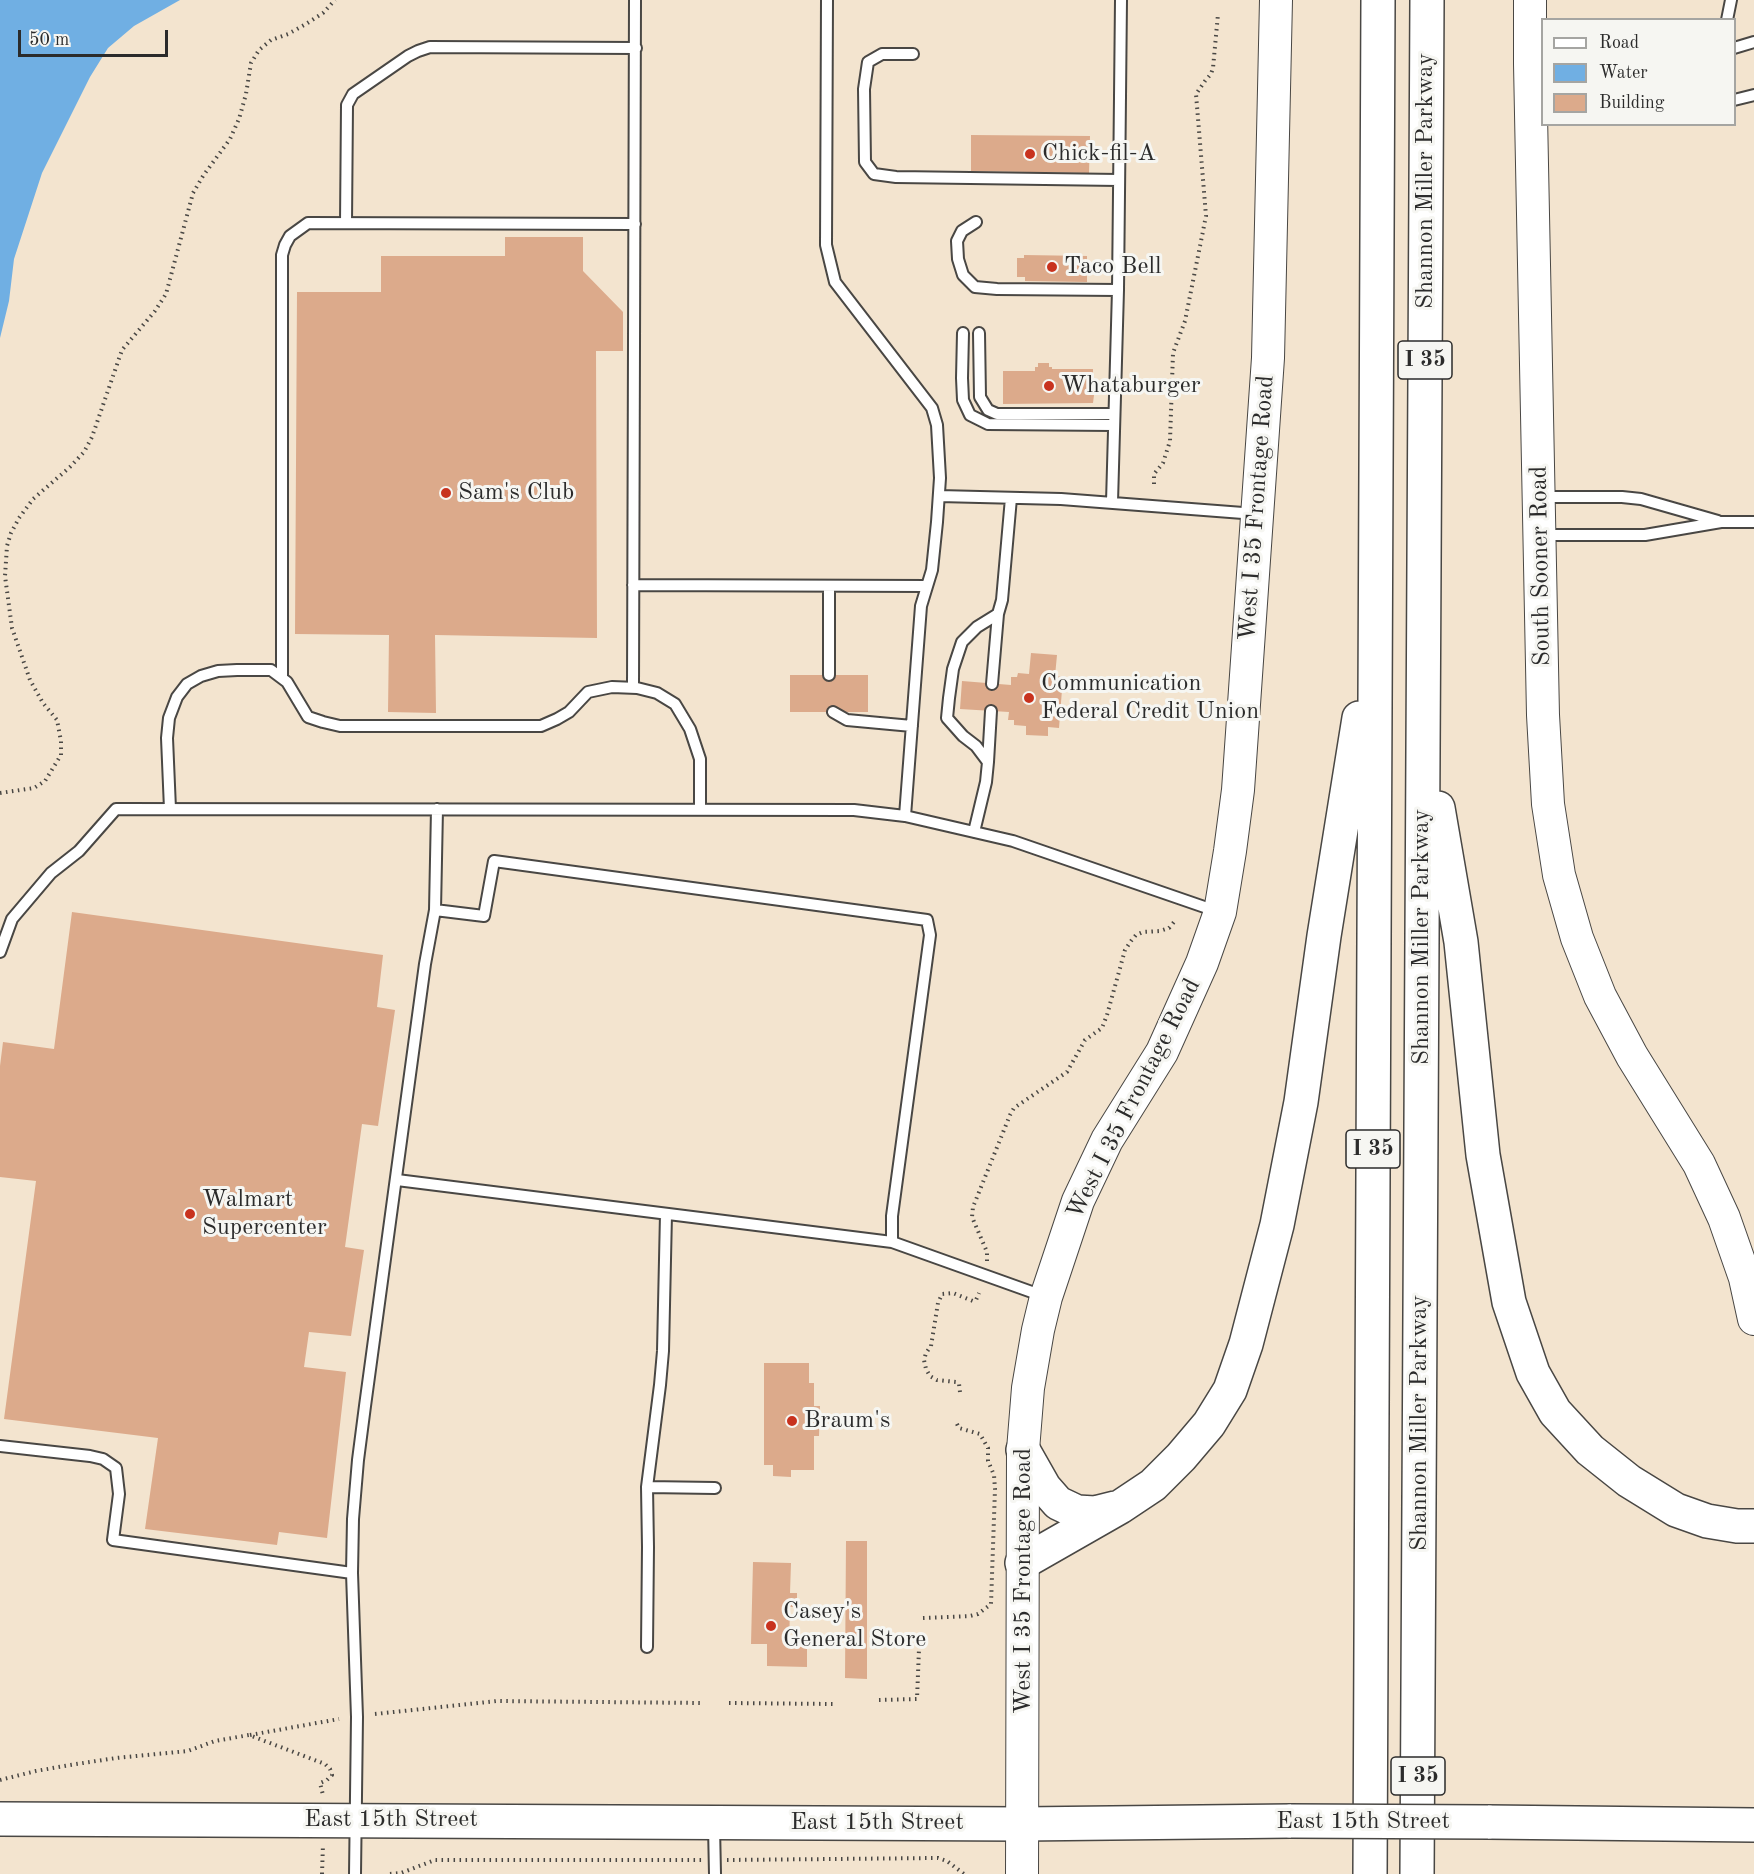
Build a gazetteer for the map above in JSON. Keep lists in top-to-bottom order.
{
  "streets": {
    "main road": ["Shannon Miller Parkway", "I 35", "East 15th Street"],
    "street": ["West I 35 Frontage Road", "South Sooner Road"]
  },
  "crossings": [
    ["West I 35 Frontage Road", "East 15th Street"]
  ],
  "places": [
    "Chick-fil-A",
    "Taco Bell",
    "Whataburger",
    "Sam's Club",
    "Communication Federal Credit Union",
    "Walmart Supercenter",
    "Braum's",
    "Casey's General Store"
  ],
  "legend": ["Road", "Water", "Building"],
  "scale_bar": "50 m"
}
